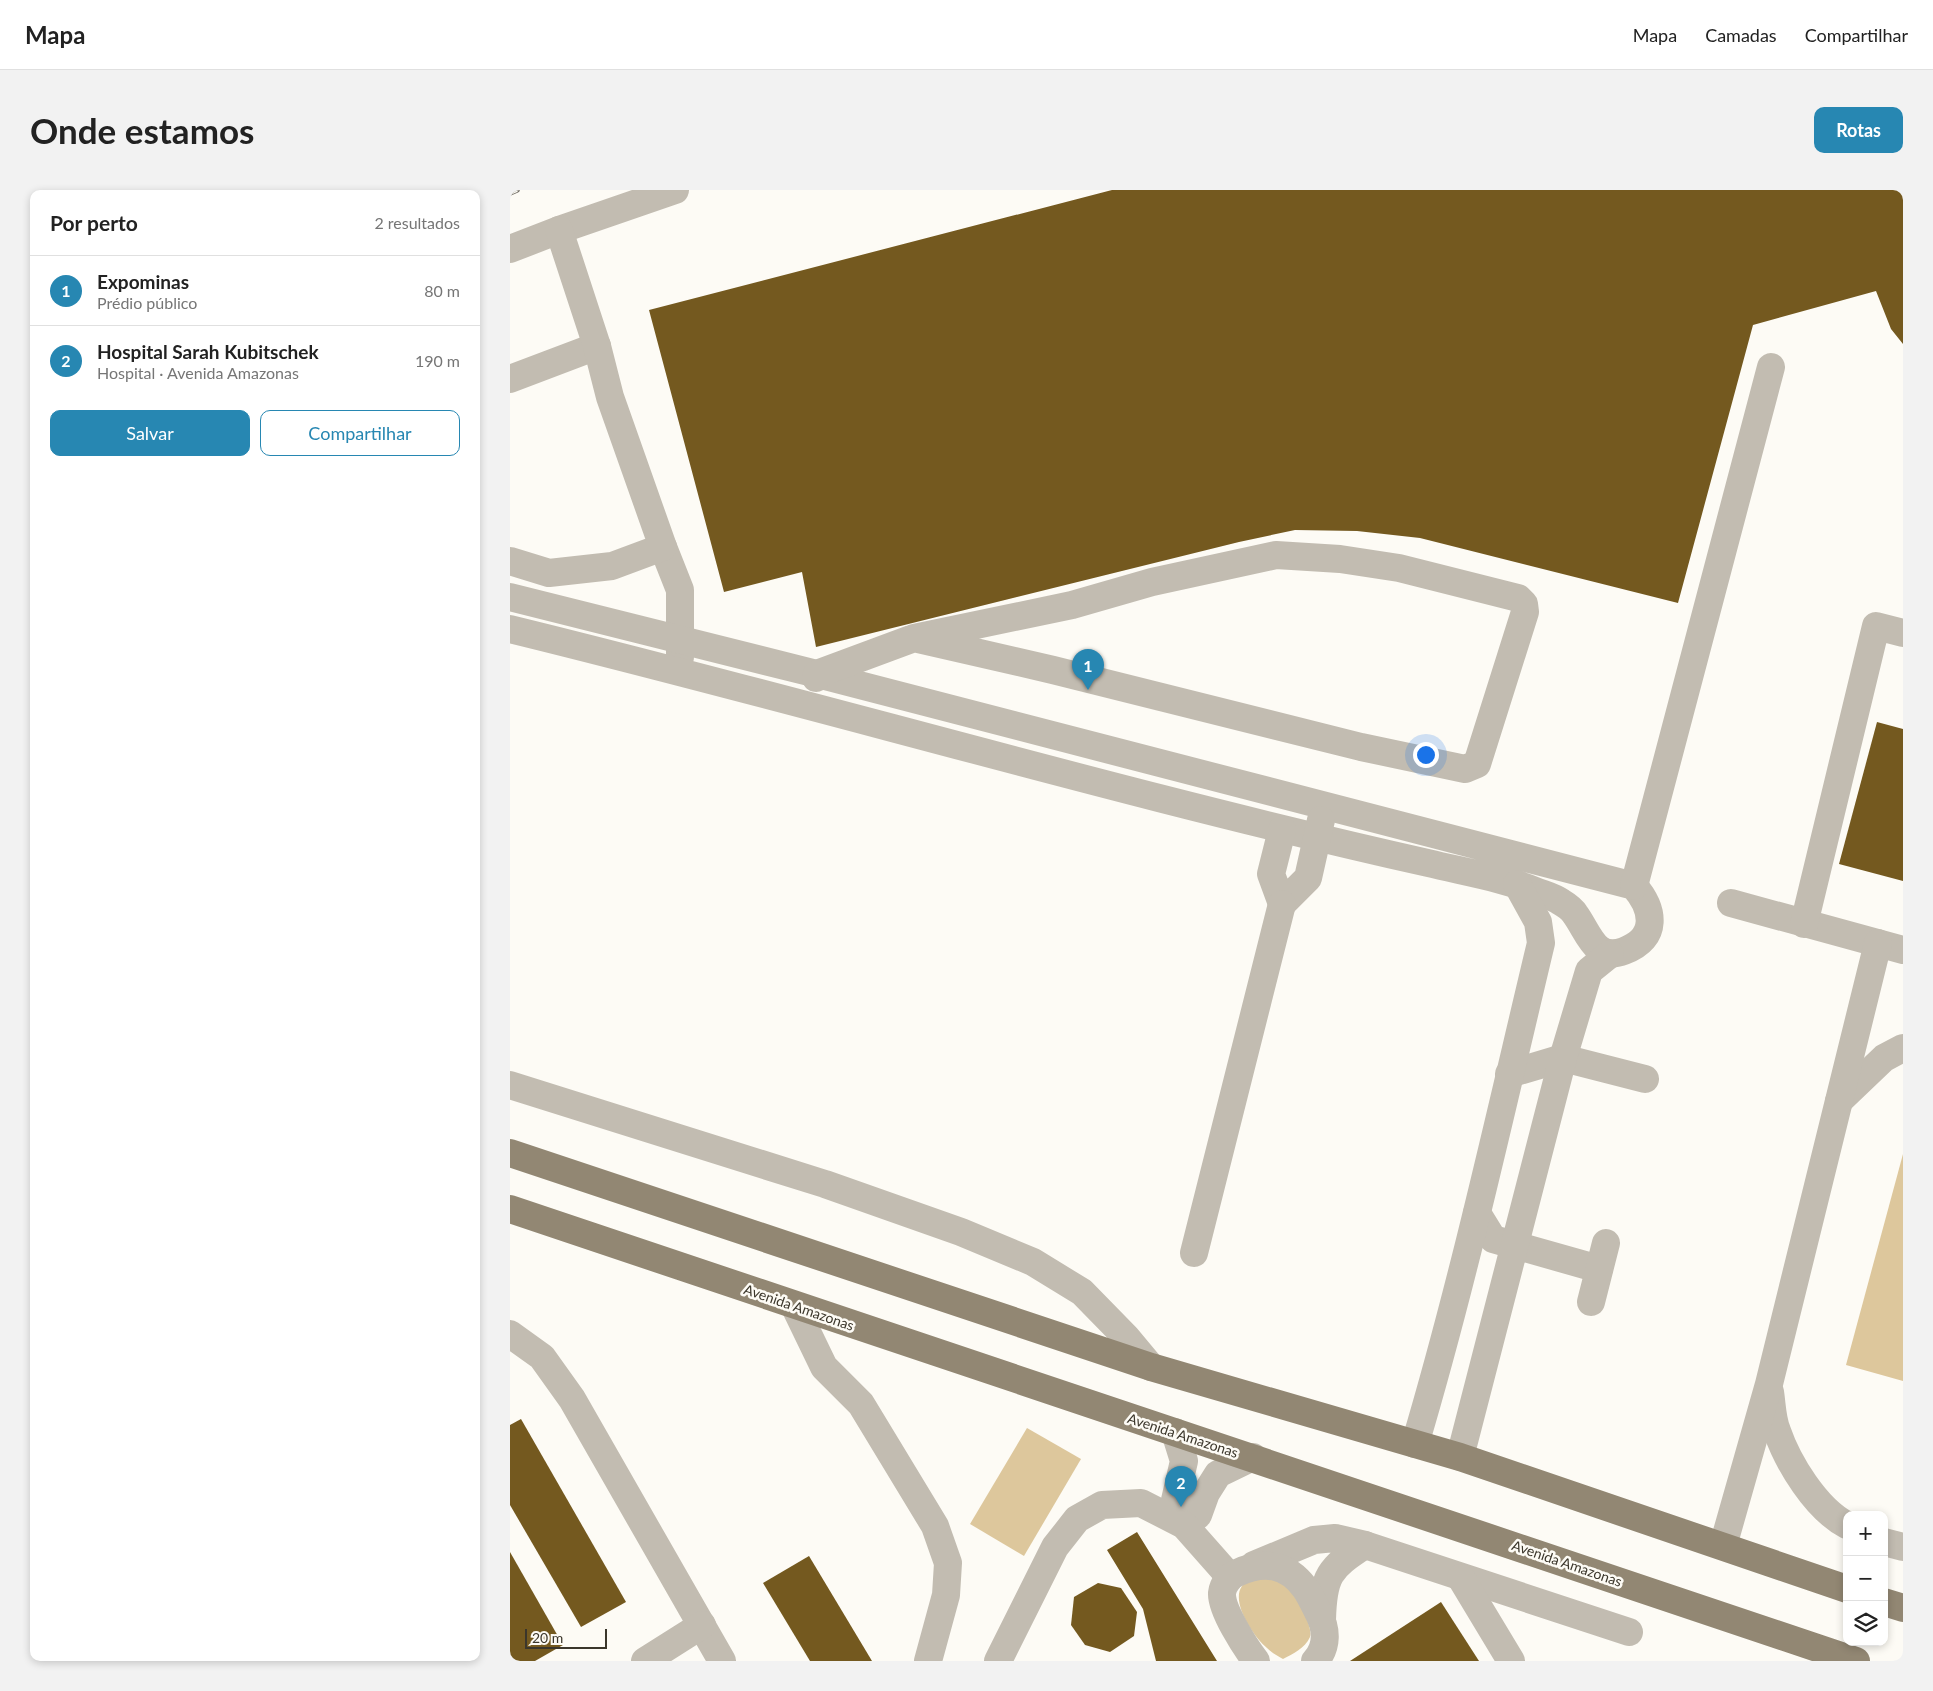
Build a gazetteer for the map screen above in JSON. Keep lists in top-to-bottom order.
{
  "streets": {
    "main road": ["Avenida Amazonas"]
  },
  "scale_bar": "20 m",
  "page": {
    "header": "Mapa",
    "nav": ["Mapa", "Camadas", "Compartilhar"],
    "buttons": [
      "Rotas",
      ["Salvar", "Compartilhar"]
    ],
    "title": "Onde estamos",
    "heading": ["Por perto", "2 resultados"],
    "list": [
      {
        "mark": "1",
        "name": "Expominas",
        "note": "Prédio público",
        "value": "80 m"
      },
      {
        "mark": "2",
        "name": "Hospital Sarah Kubitschek",
        "note": "Hospital · Avenida Amazonas",
        "value": "190 m"
      }
    ],
    "pins": ["1", "2"],
    "map_buttons": ["+", "−"],
    "scale": "20 m"
  }
}
